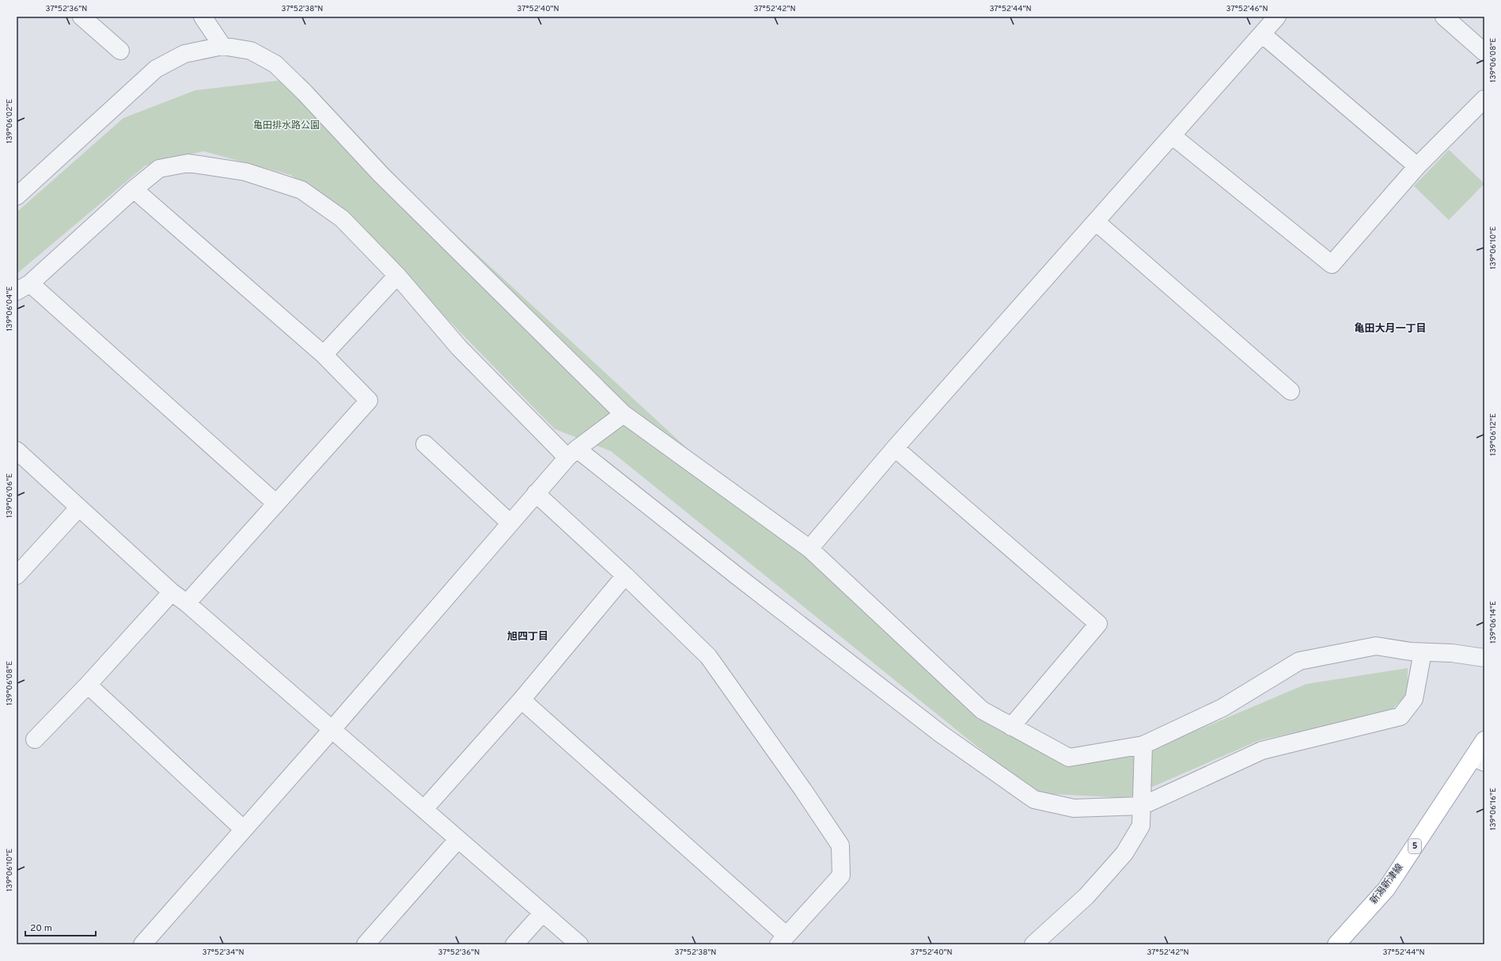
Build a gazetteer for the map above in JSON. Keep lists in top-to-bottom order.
{
  "streets": {
    "main road": ["5", "新潟新津線"]
  },
  "districts": ["亀田大月一丁目", "旭四丁目"],
  "parks": ["亀田排水路公園"],
  "scale_bar": "20 m",
  "coordinates": [
    "37°52'36\"N",
    "37°52'38\"N",
    "37°52'40\"N",
    "37°52'42\"N",
    "37°52'44\"N",
    "37°52'46\"N",
    "139°06'08\"E",
    "139°06'02\"E",
    "139°06'10\"E",
    "139°06'04\"E",
    "139°06'12\"E",
    "139°06'06\"E",
    "139°06'14\"E",
    "139°06'16\"E",
    "37°52'34\"N"
  ]
}
